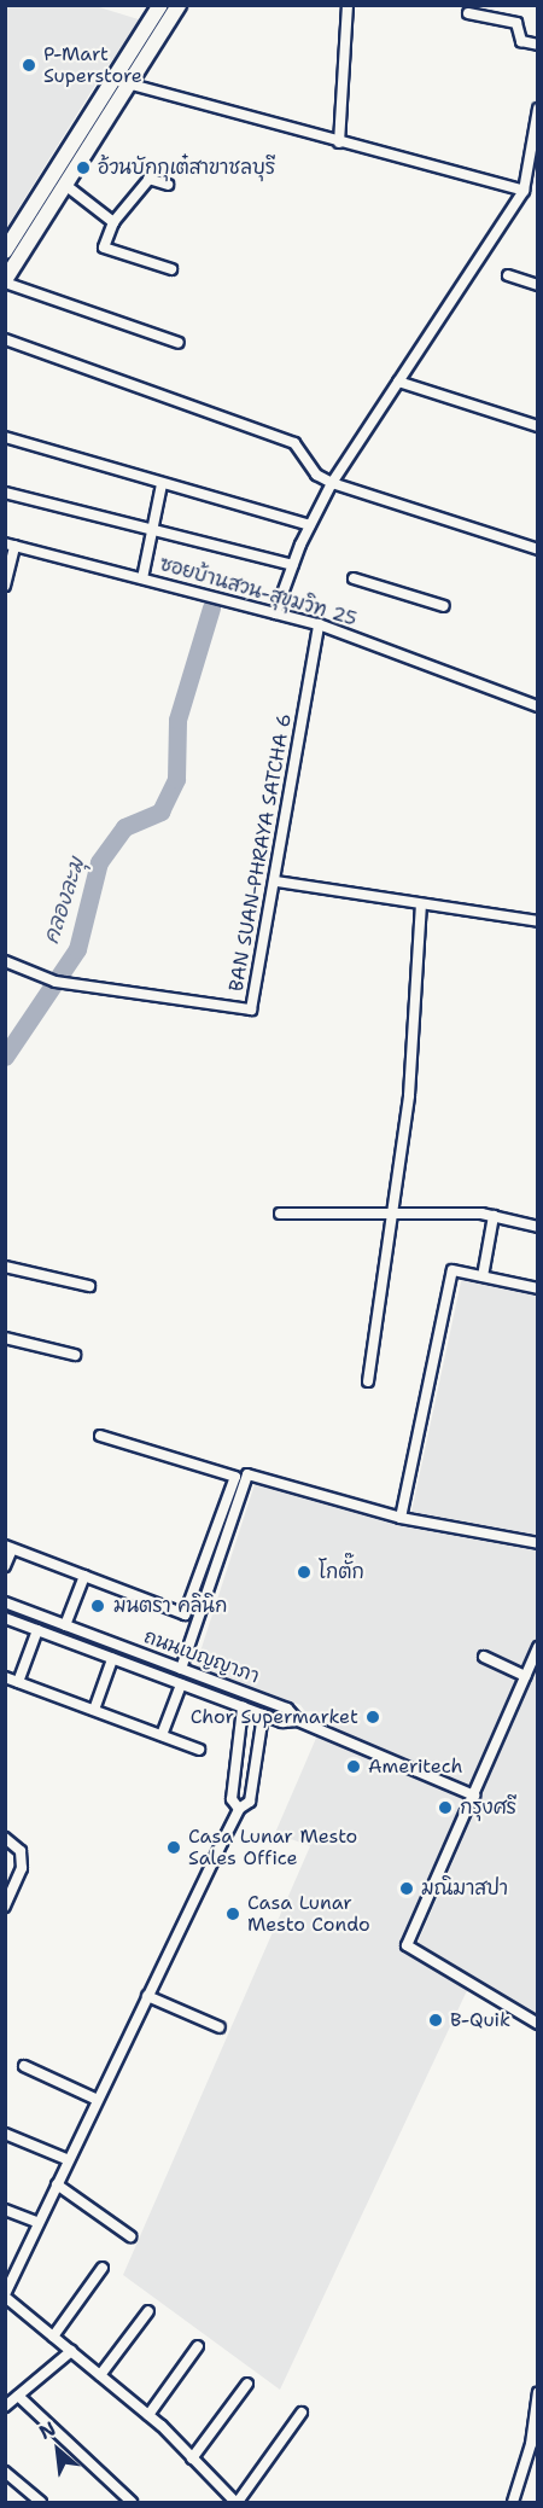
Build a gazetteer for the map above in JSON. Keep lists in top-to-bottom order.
{
  "streets": {
    "street": ["ซอยบ้านสวน-สุขุมวิท 25", "BAN SUAN-PHRAYA SATCHA 6", "ถนนเบญญาภา"]
  },
  "crossings": [
    ["ซอยบ้านสวน-สุขุมวิท 25", "BAN SUAN-PHRAYA SATCHA 6"]
  ],
  "water": ["คลองละมุ"],
  "places": [
    "P-Mart Superstore",
    "อ้วนบักกุเต๋สาขาชลบุรี",
    "โกตั๊ก",
    "มนตรา คลินิก",
    "Chor Supermarket",
    "Ameritech",
    "กรุงศรี",
    "Casa Lunar Mesto Sales Office",
    "มณิมาสปา",
    "Casa Lunar Mesto Condo",
    "B-Quik"
  ],
  "north": "top left"
}
